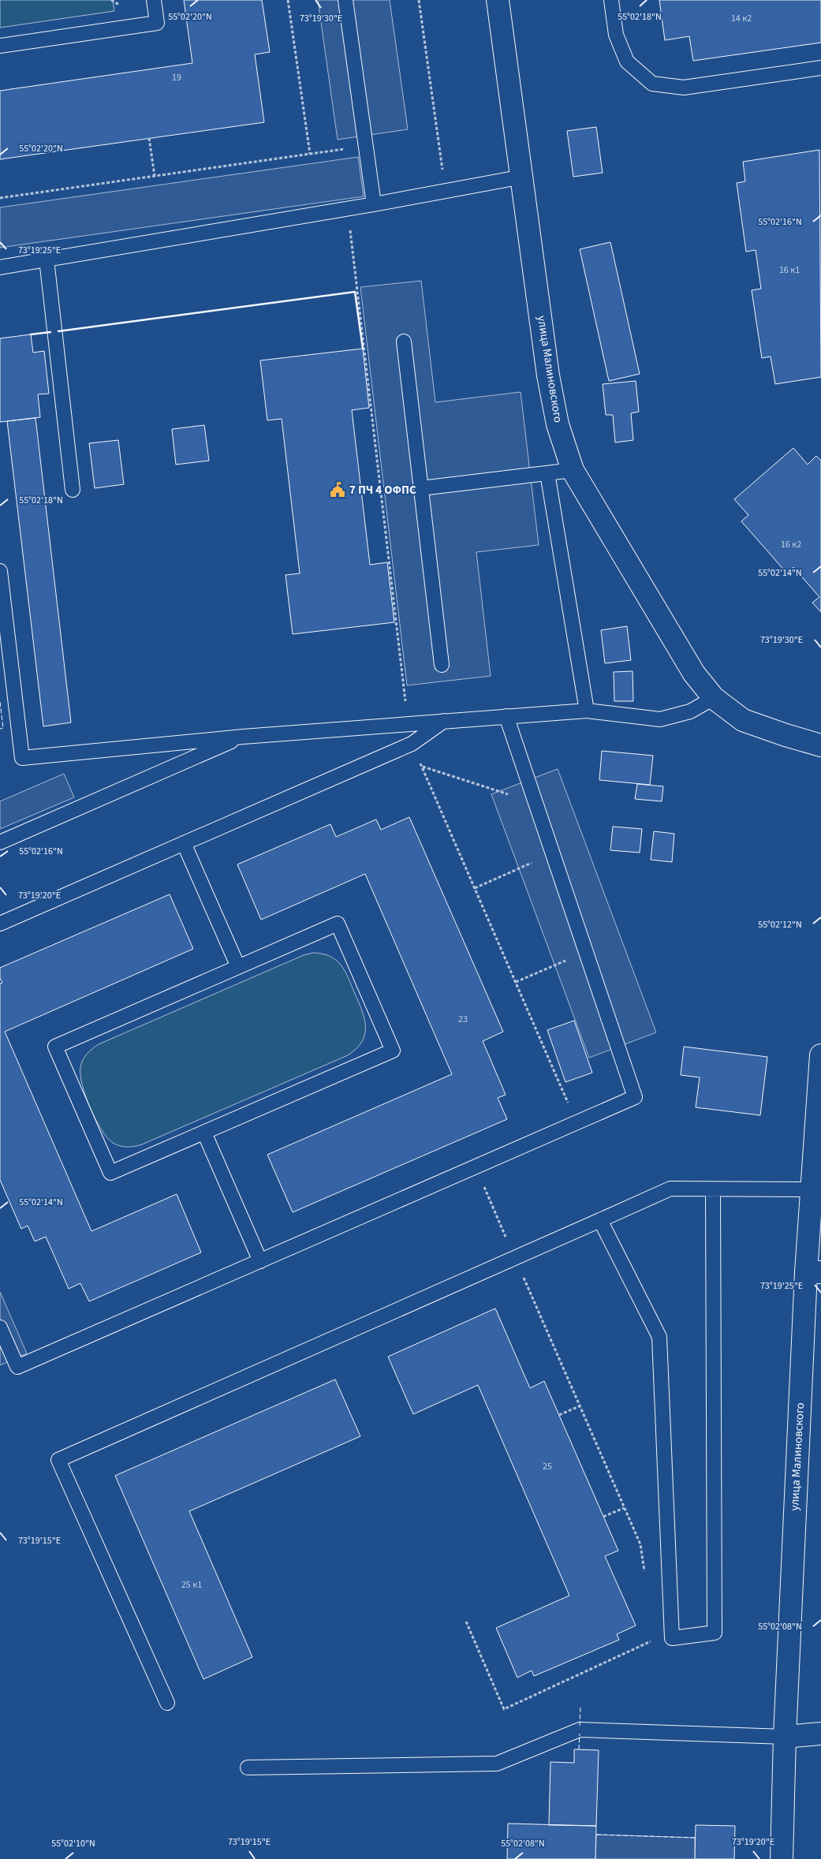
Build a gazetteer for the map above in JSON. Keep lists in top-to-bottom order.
{
  "streets": {
    "street": ["улица Малиновского"]
  },
  "places": {
    "public building": ["7 ПЧ 4 ОФПС"]
  },
  "house_numbers": [
    "14 к2",
    "19",
    "16 к1",
    "16 к2",
    "23",
    "25",
    "25 к1"
  ],
  "coordinates": [
    "55°02'18\"N",
    "55°02'20\"N",
    "73°19'30\"E",
    "55°02'16\"N",
    "73°19'25\"E",
    "55°02'14\"N",
    "73°19'20\"E",
    "55°02'12\"N",
    "73°19'15\"E",
    "55°02'08\"N",
    "55°02'10\"N"
  ]
}
